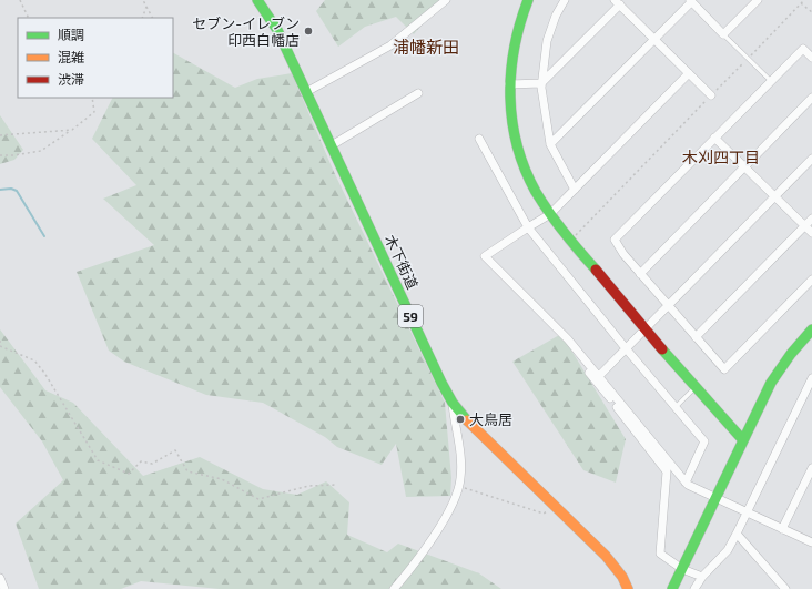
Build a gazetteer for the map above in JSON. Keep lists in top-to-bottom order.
{
  "streets": {
    "street": ["木下街道", "59"]
  },
  "districts": ["浦幡新田", "木刈四丁目"],
  "places": ["セブン-イレブン 印西白幡店", "大鳥居"],
  "legend": ["順調", "混雑", "渋滞"]
}
